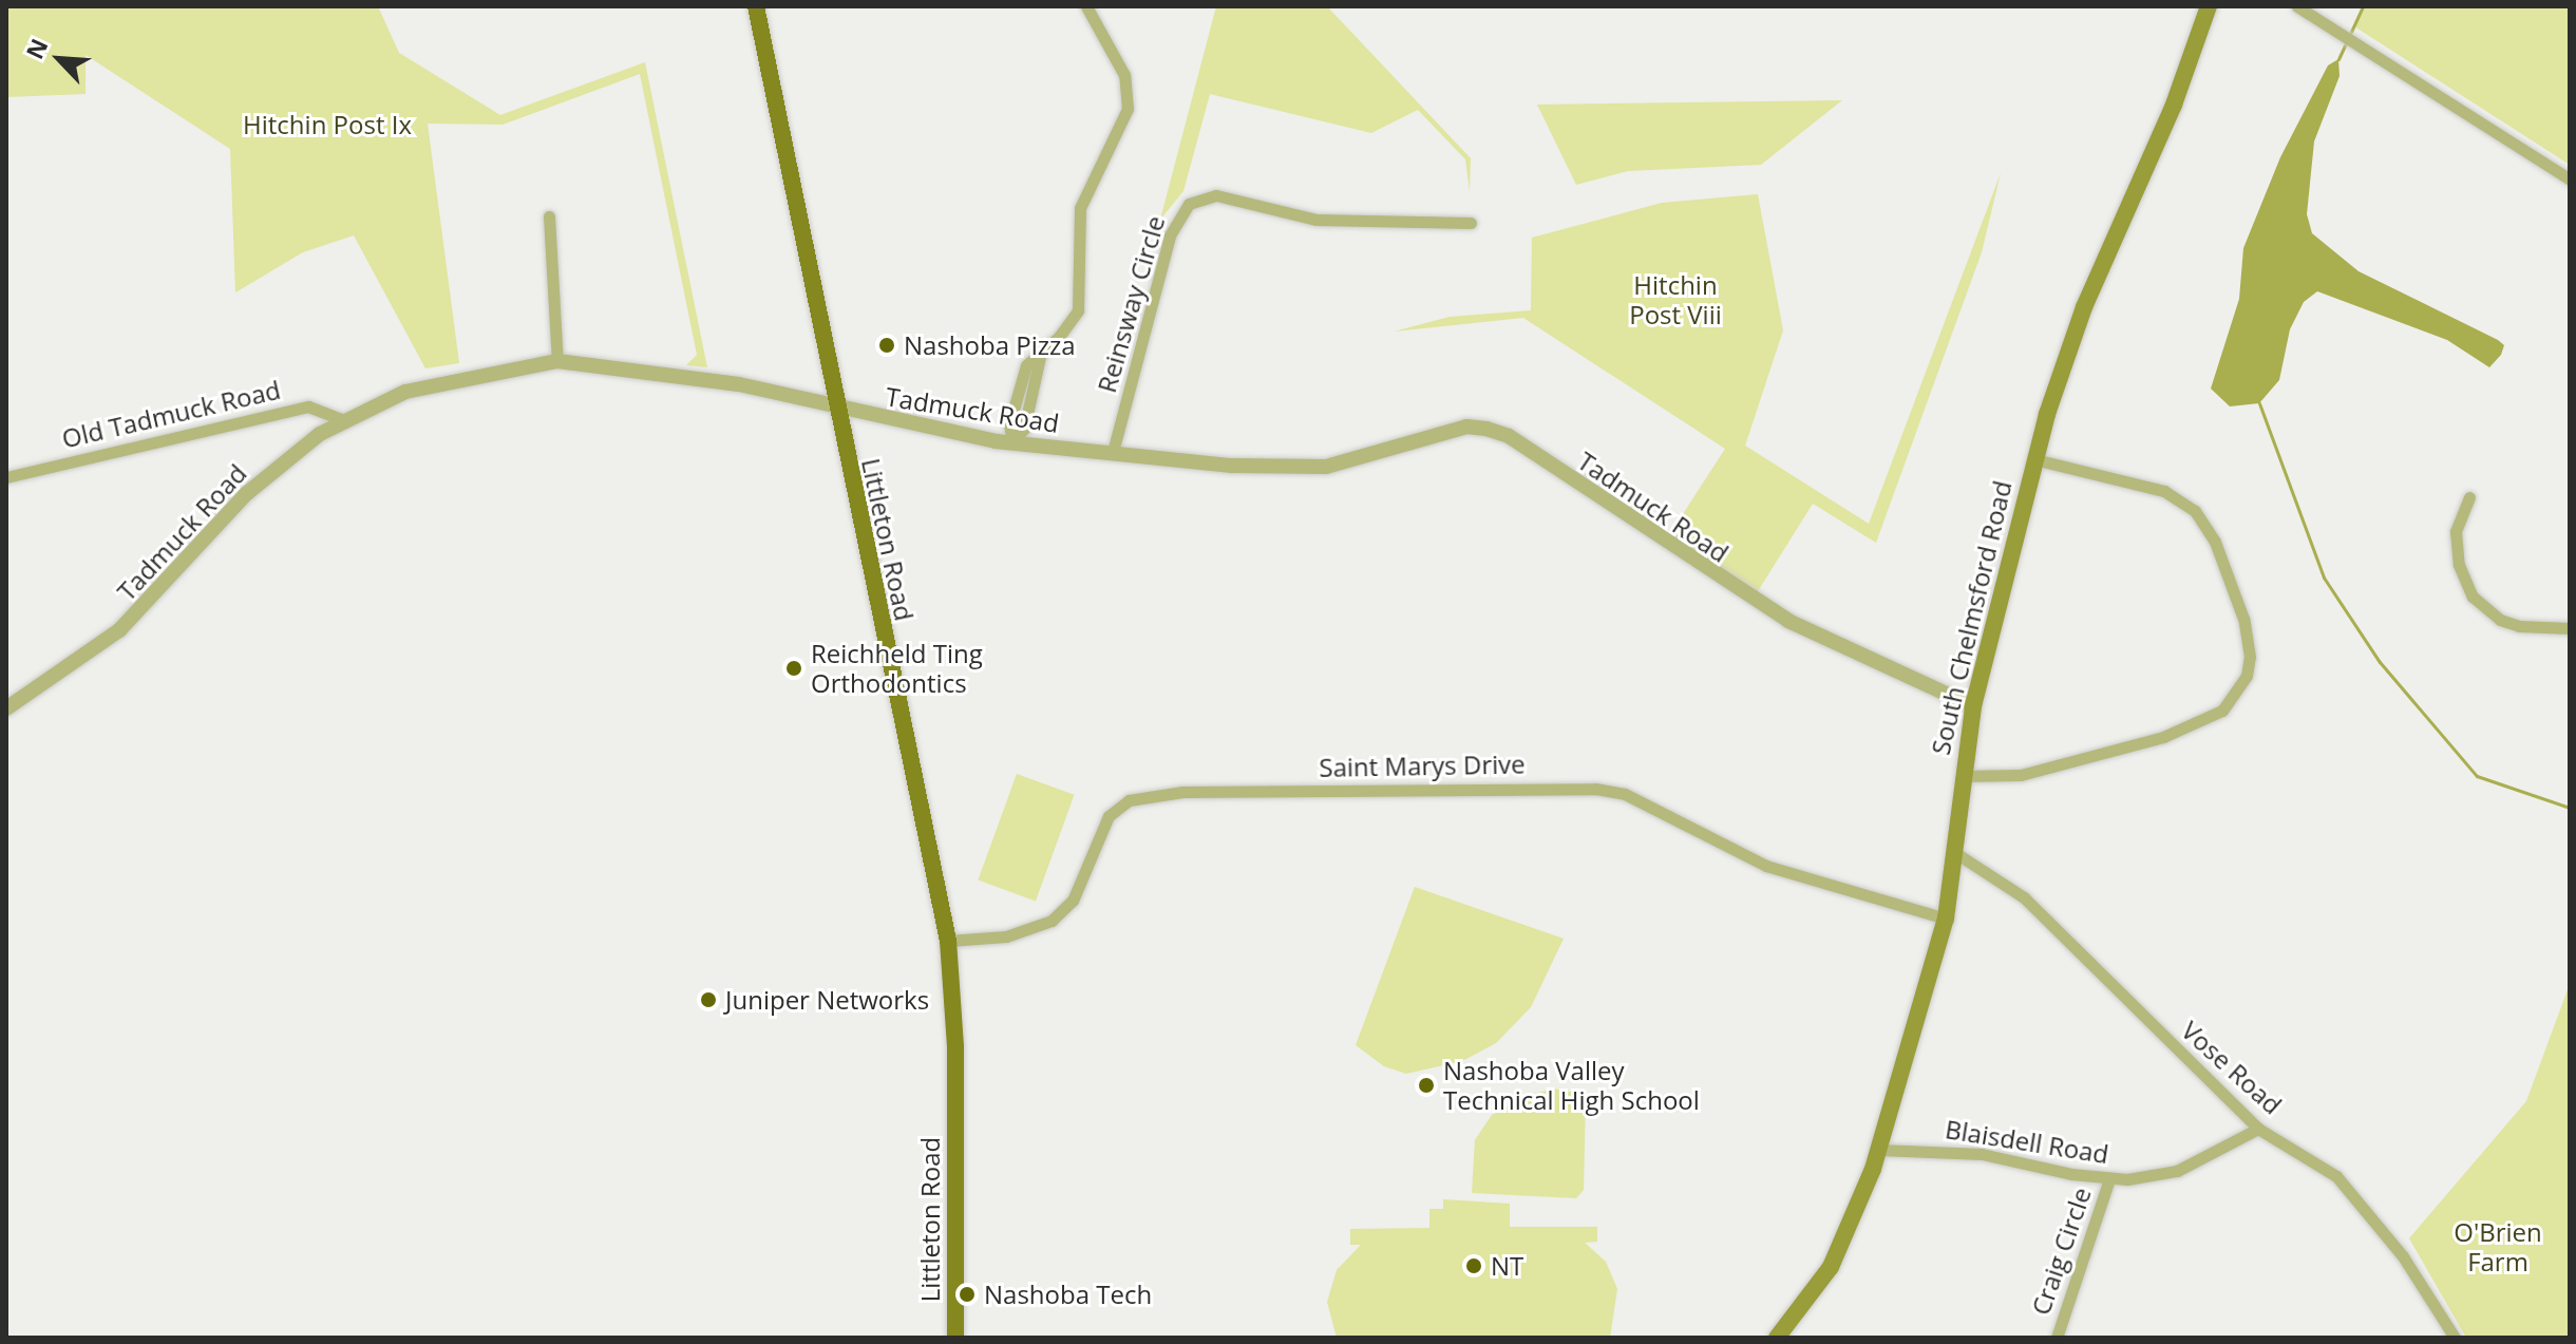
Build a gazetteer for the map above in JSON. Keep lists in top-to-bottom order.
{
  "streets": {
    "main road": ["Littleton Road", "South Chelmsford Road"],
    "street": [
      "Reinsway Circle",
      "Tadmuck Road",
      "Old Tadmuck Road",
      "Saint Marys Drive",
      "Vose Road",
      "Blaisdell Road",
      "Craig Circle"
    ]
  },
  "crossings": [
    ["Reinsway Circle", "Tadmuck Road"],
    ["Tadmuck Road", "Old Tadmuck Road"],
    ["Tadmuck Road", "Littleton Road"],
    ["Tadmuck Road", "South Chelmsford Road"],
    ["Littleton Road", "Saint Marys Drive"],
    ["South Chelmsford Road", "Saint Marys Drive"],
    ["South Chelmsford Road", "Vose Road"],
    ["South Chelmsford Road", "Blaisdell Road"],
    ["Vose Road", "Blaisdell Road"],
    ["Blaisdell Road", "Craig Circle"]
  ],
  "parks": ["Hitchin Post Ix", "Hitchin Post Viii", "O'Brien Farm"],
  "places": [
    "Nashoba Pizza",
    "Reichheld Ting Orthodontics",
    "Juniper Networks",
    "Nashoba Valley Technical High School",
    "NT",
    "Nashoba Tech"
  ],
  "north": "top left"
}
